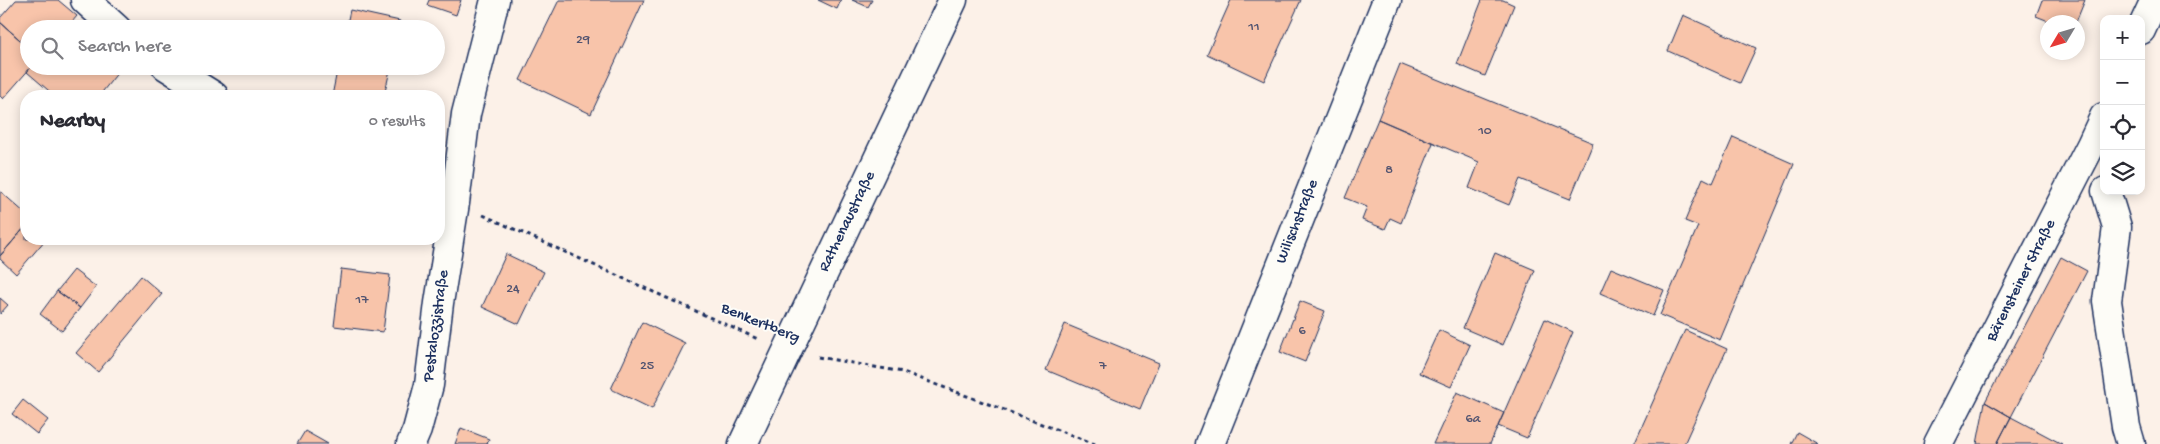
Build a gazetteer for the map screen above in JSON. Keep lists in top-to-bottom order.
{
  "streets": {
    "street": [
      "Rathenaustraße",
      "Wilischstraße",
      "Bärensteiner Straße",
      "Pestalozzistraße"
    ],
    "path": ["Benkertberg"]
  },
  "crossings": [
    ["Rathenaustraße", "Benkertberg"],
    ["Benkertberg", "Pestalozzistraße"]
  ],
  "house_numbers": [
    "11",
    "29",
    "10",
    "8",
    "24",
    "17",
    "6",
    "25",
    "7",
    "6a"
  ],
  "north": "bottom left",
  "page": {
    "map_buttons": ["+", "−"],
    "search": "Search here",
    "heading": ["Nearby", "0 results"]
  }
}
